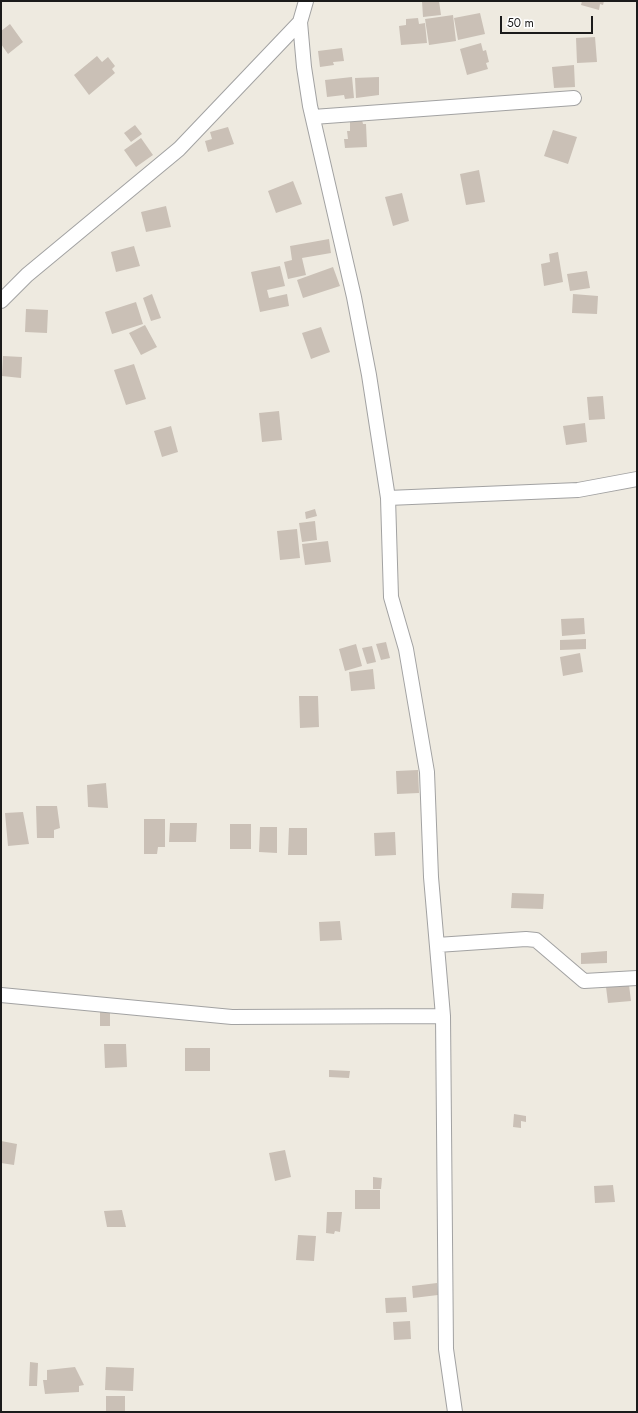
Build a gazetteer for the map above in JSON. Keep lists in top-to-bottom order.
{
  "scale_bar": "50 m"
}
